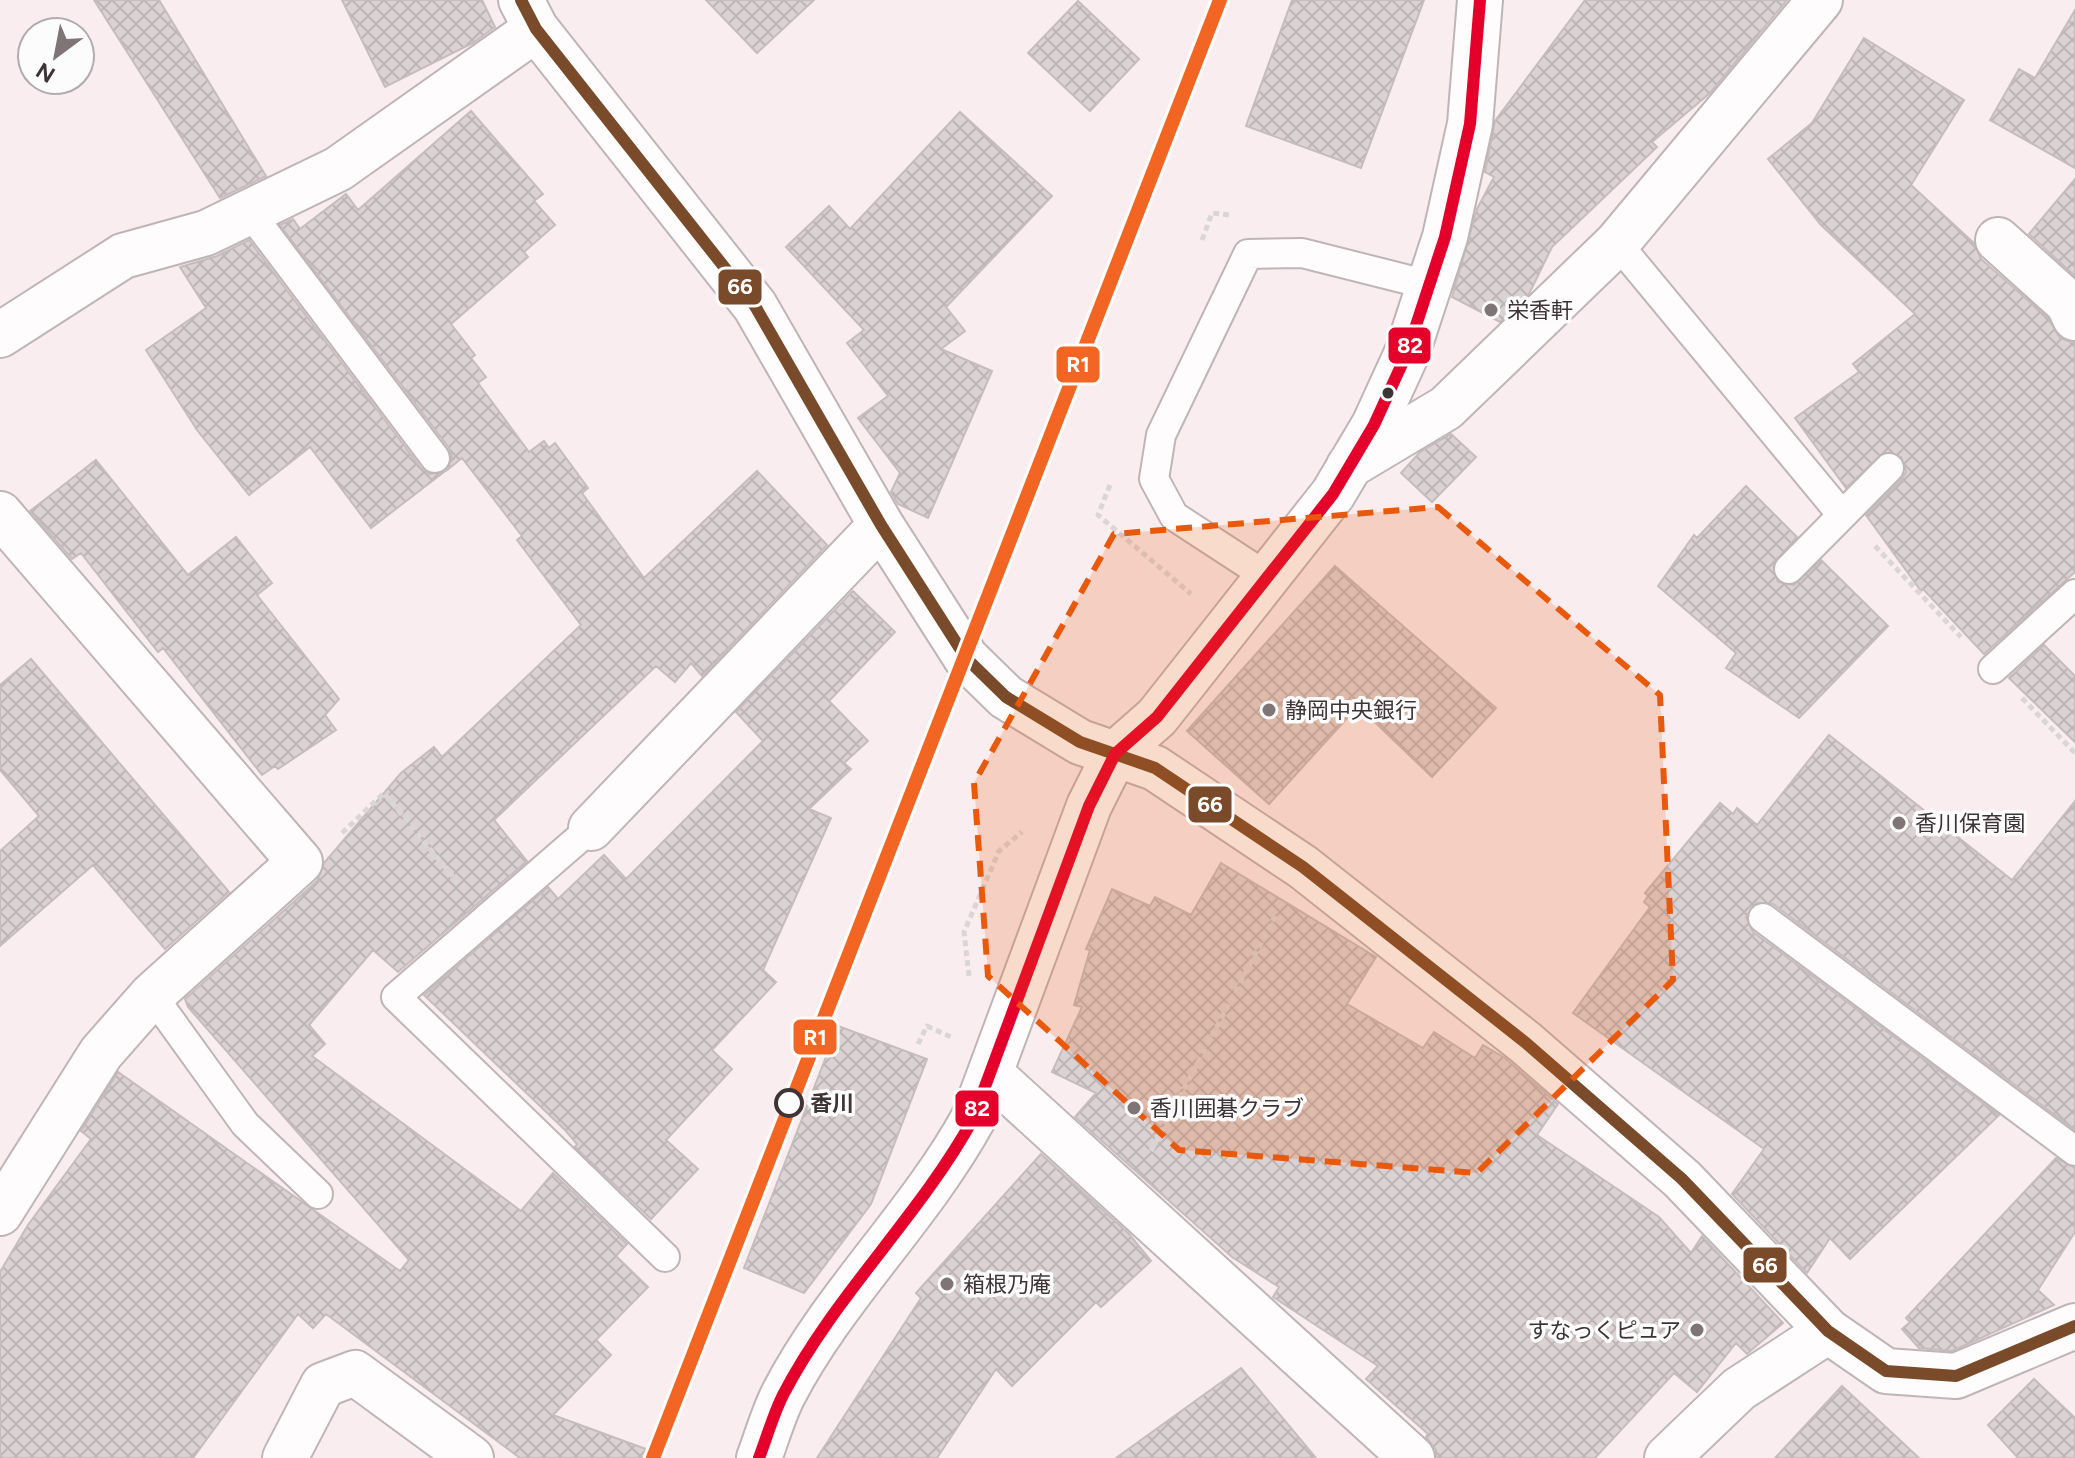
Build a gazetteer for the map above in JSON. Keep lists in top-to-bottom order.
{
  "places": [
    "栄香軒",
    "静岡中央銀行",
    "香川保育園",
    "香川",
    "香川囲碁クラブ",
    "箱根乃庵",
    "すなっくピュア"
  ],
  "lines": ["transit line R1", "transit line 66", "transit line 82"],
  "north": "bottom left"
}
